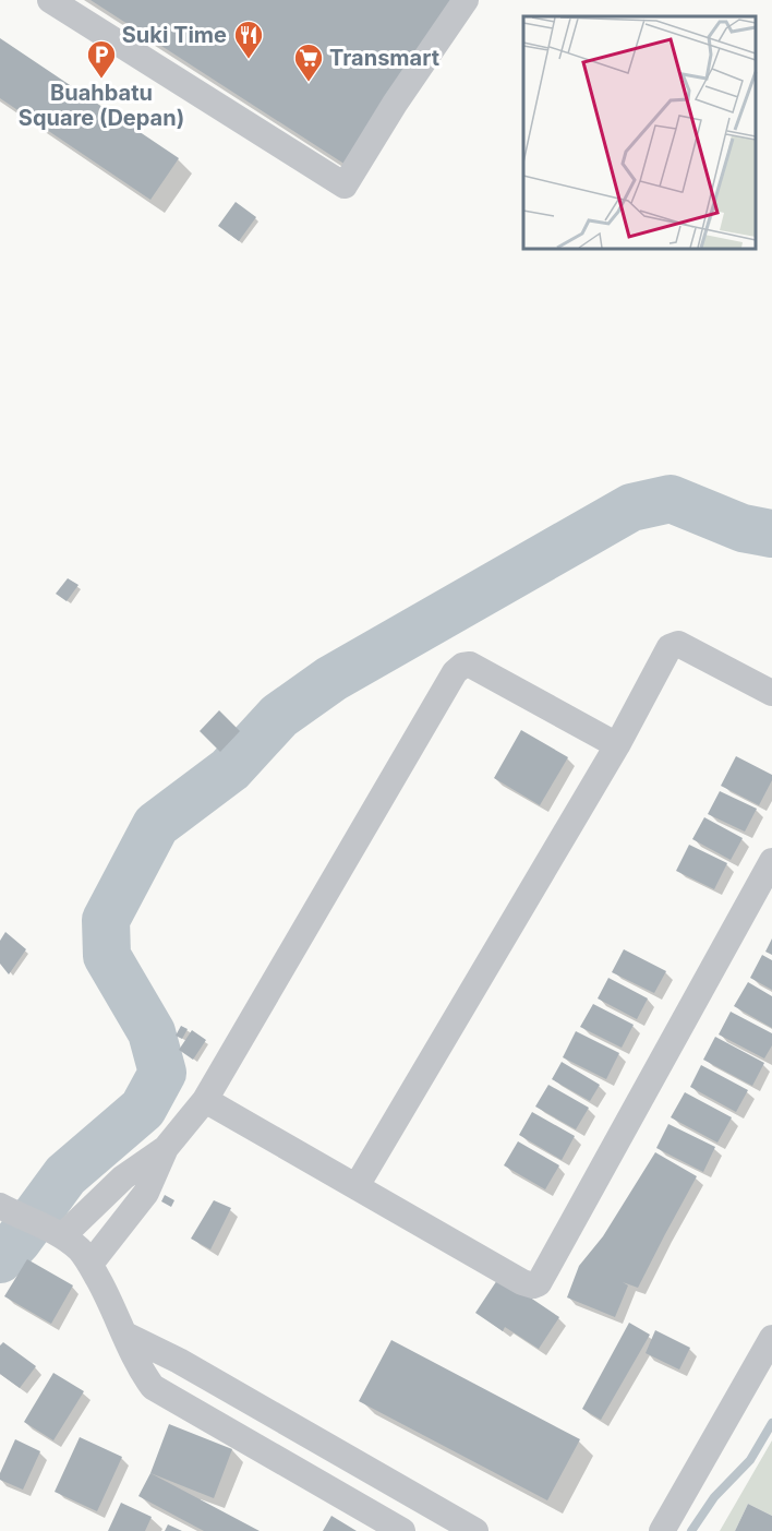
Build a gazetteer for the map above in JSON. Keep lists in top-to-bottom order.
{
  "places": {
    "restaurant": ["Suki Time"],
    "parking": ["Buahbatu Square (Depan)"],
    "supermarket": ["Transmart"]
  }
}
